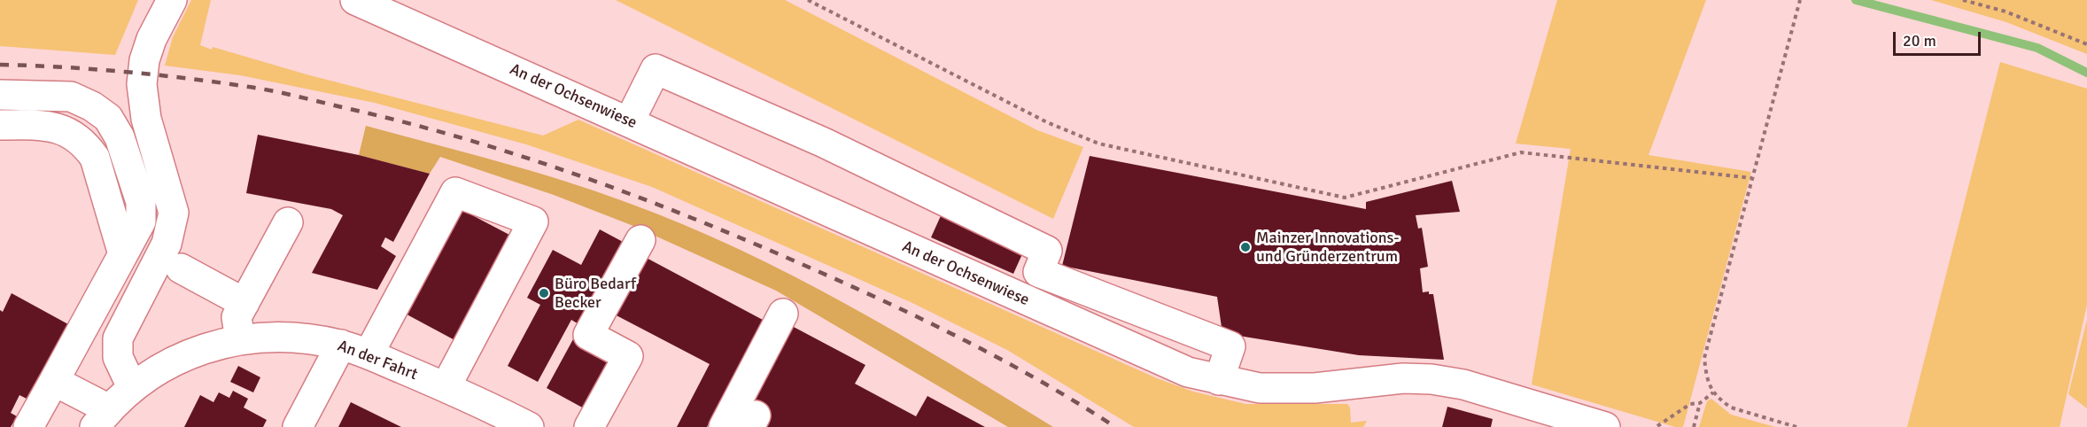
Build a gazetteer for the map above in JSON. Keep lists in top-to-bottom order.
{
  "streets": {
    "street": ["An der Ochsenwiese", "An der Fahrt"]
  },
  "places": ["Mainzer Innovations- und Gründerzentrum", "Büro Bedarf Becker"],
  "scale_bar": "20 m"
}
